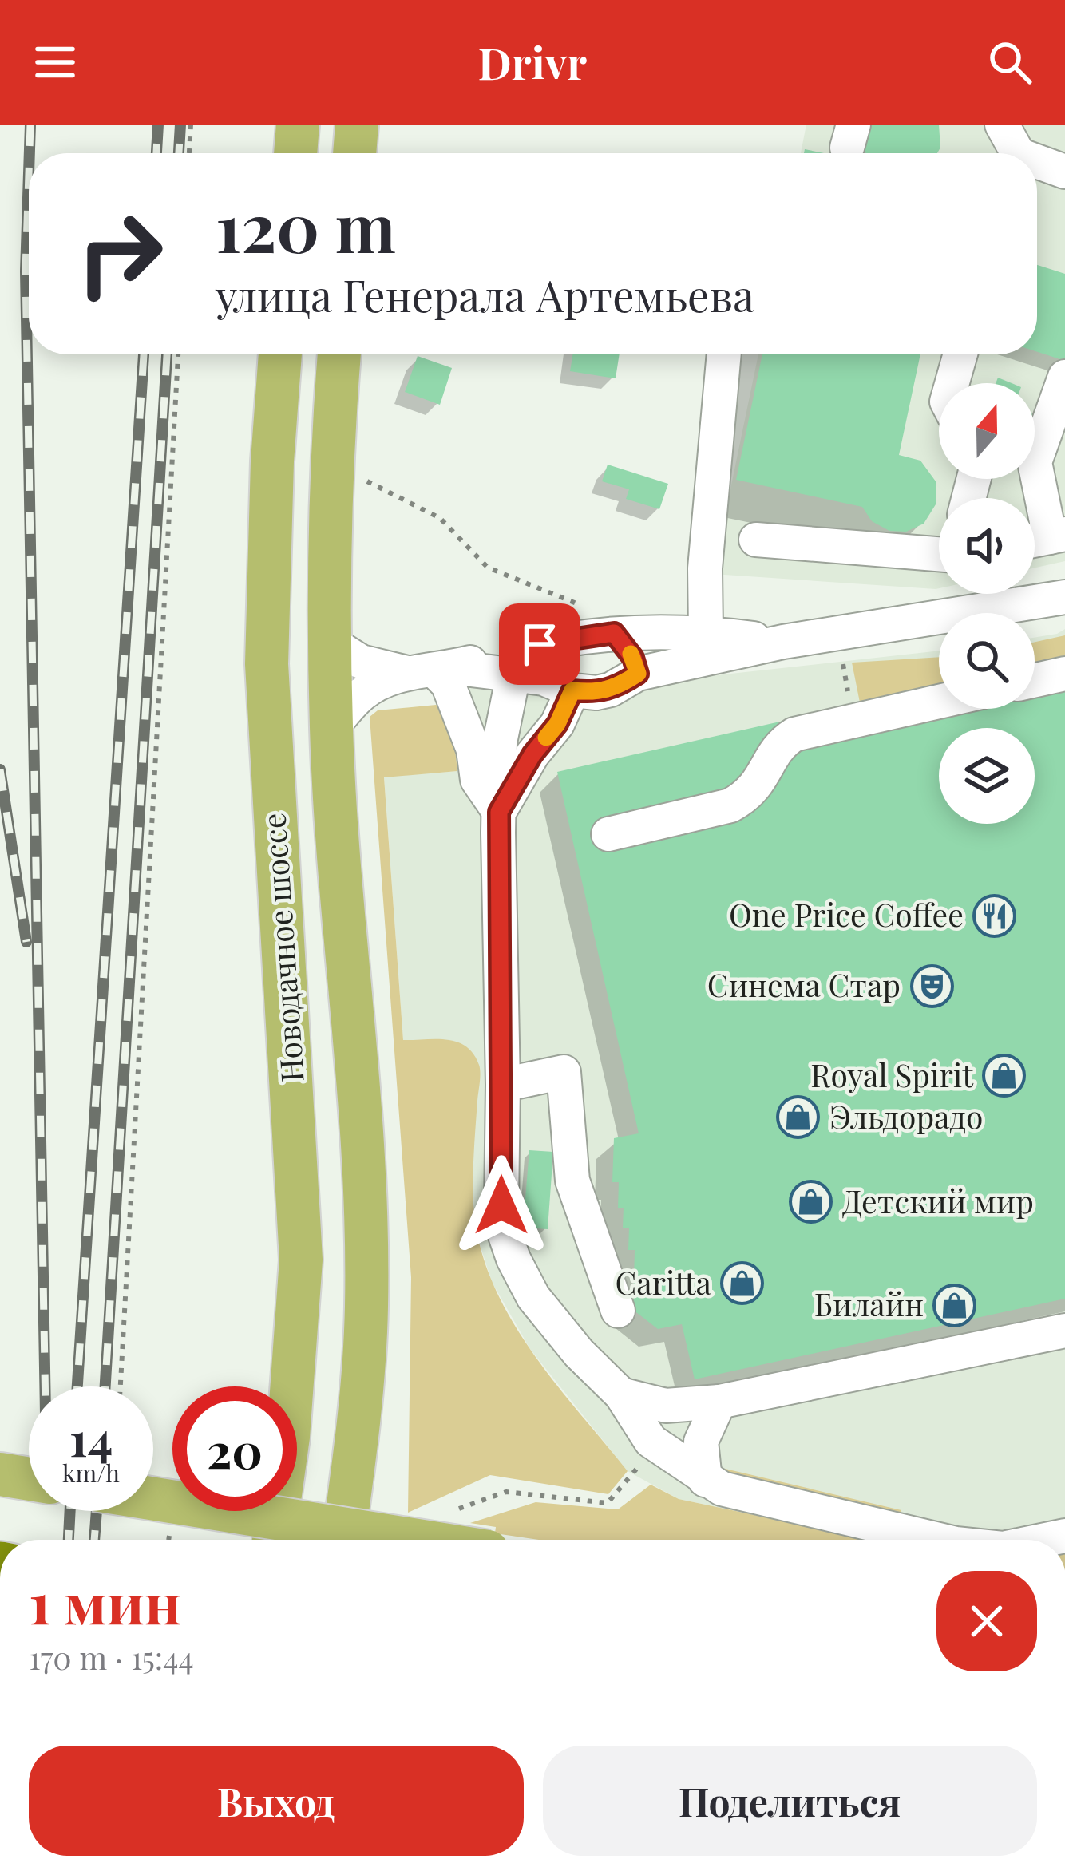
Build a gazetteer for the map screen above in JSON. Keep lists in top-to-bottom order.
{
  "streets": {
    "main road": ["Новодачное шоссе"]
  },
  "places": {
    "restaurant": ["One Price Coffee"],
    "theatre": ["Синема Стар"],
    "shop": [
      "Royal Spirit",
      "Эльдорадо",
      "Детский мир",
      "Caritta",
      "Билайн"
    ]
  },
  "north": "top",
  "page": {
    "header": "Drivr",
    "turn": ["120 m", "улица Генерала Артемьева"],
    "speed": "14 km/h",
    "limit": "20",
    "heading": ["1 мин", "170 m · 15:44"],
    "buttons": ["Выход", "Поделиться"]
  }
}
